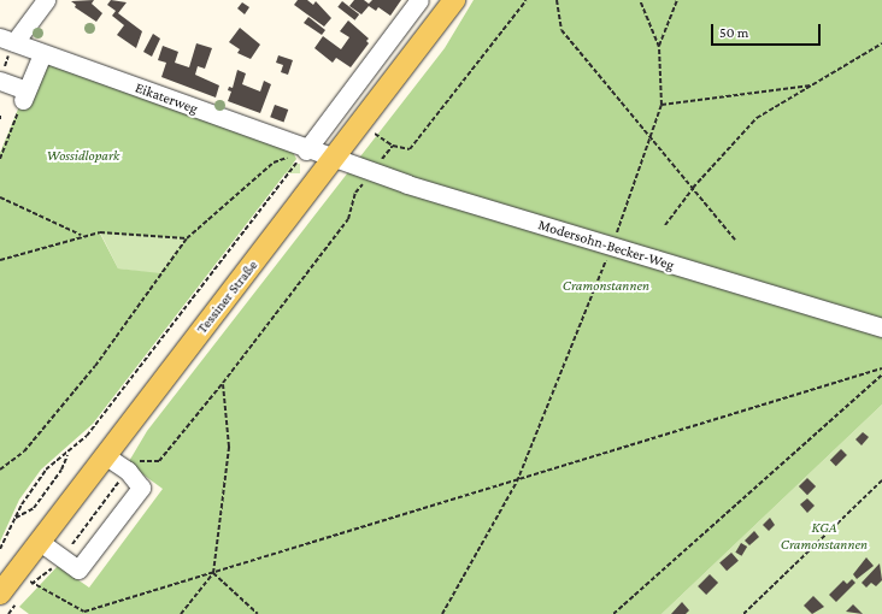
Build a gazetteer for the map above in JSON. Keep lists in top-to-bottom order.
{
  "streets": {
    "main road": ["Tessiner Straße"],
    "street": ["Eikaterweg", "Modersohn-Becker-Weg"]
  },
  "crossings": [
    ["Eikaterweg", "Modersohn-Becker-Weg"],
    ["Eikaterweg", "Tessiner Straße"],
    ["Modersohn-Becker-Weg", "Tessiner Straße"]
  ],
  "parks": ["Wossidlopark", "Cramonstannen", "KGA Cramonstannen"],
  "scale_bar": "50 m"
}
